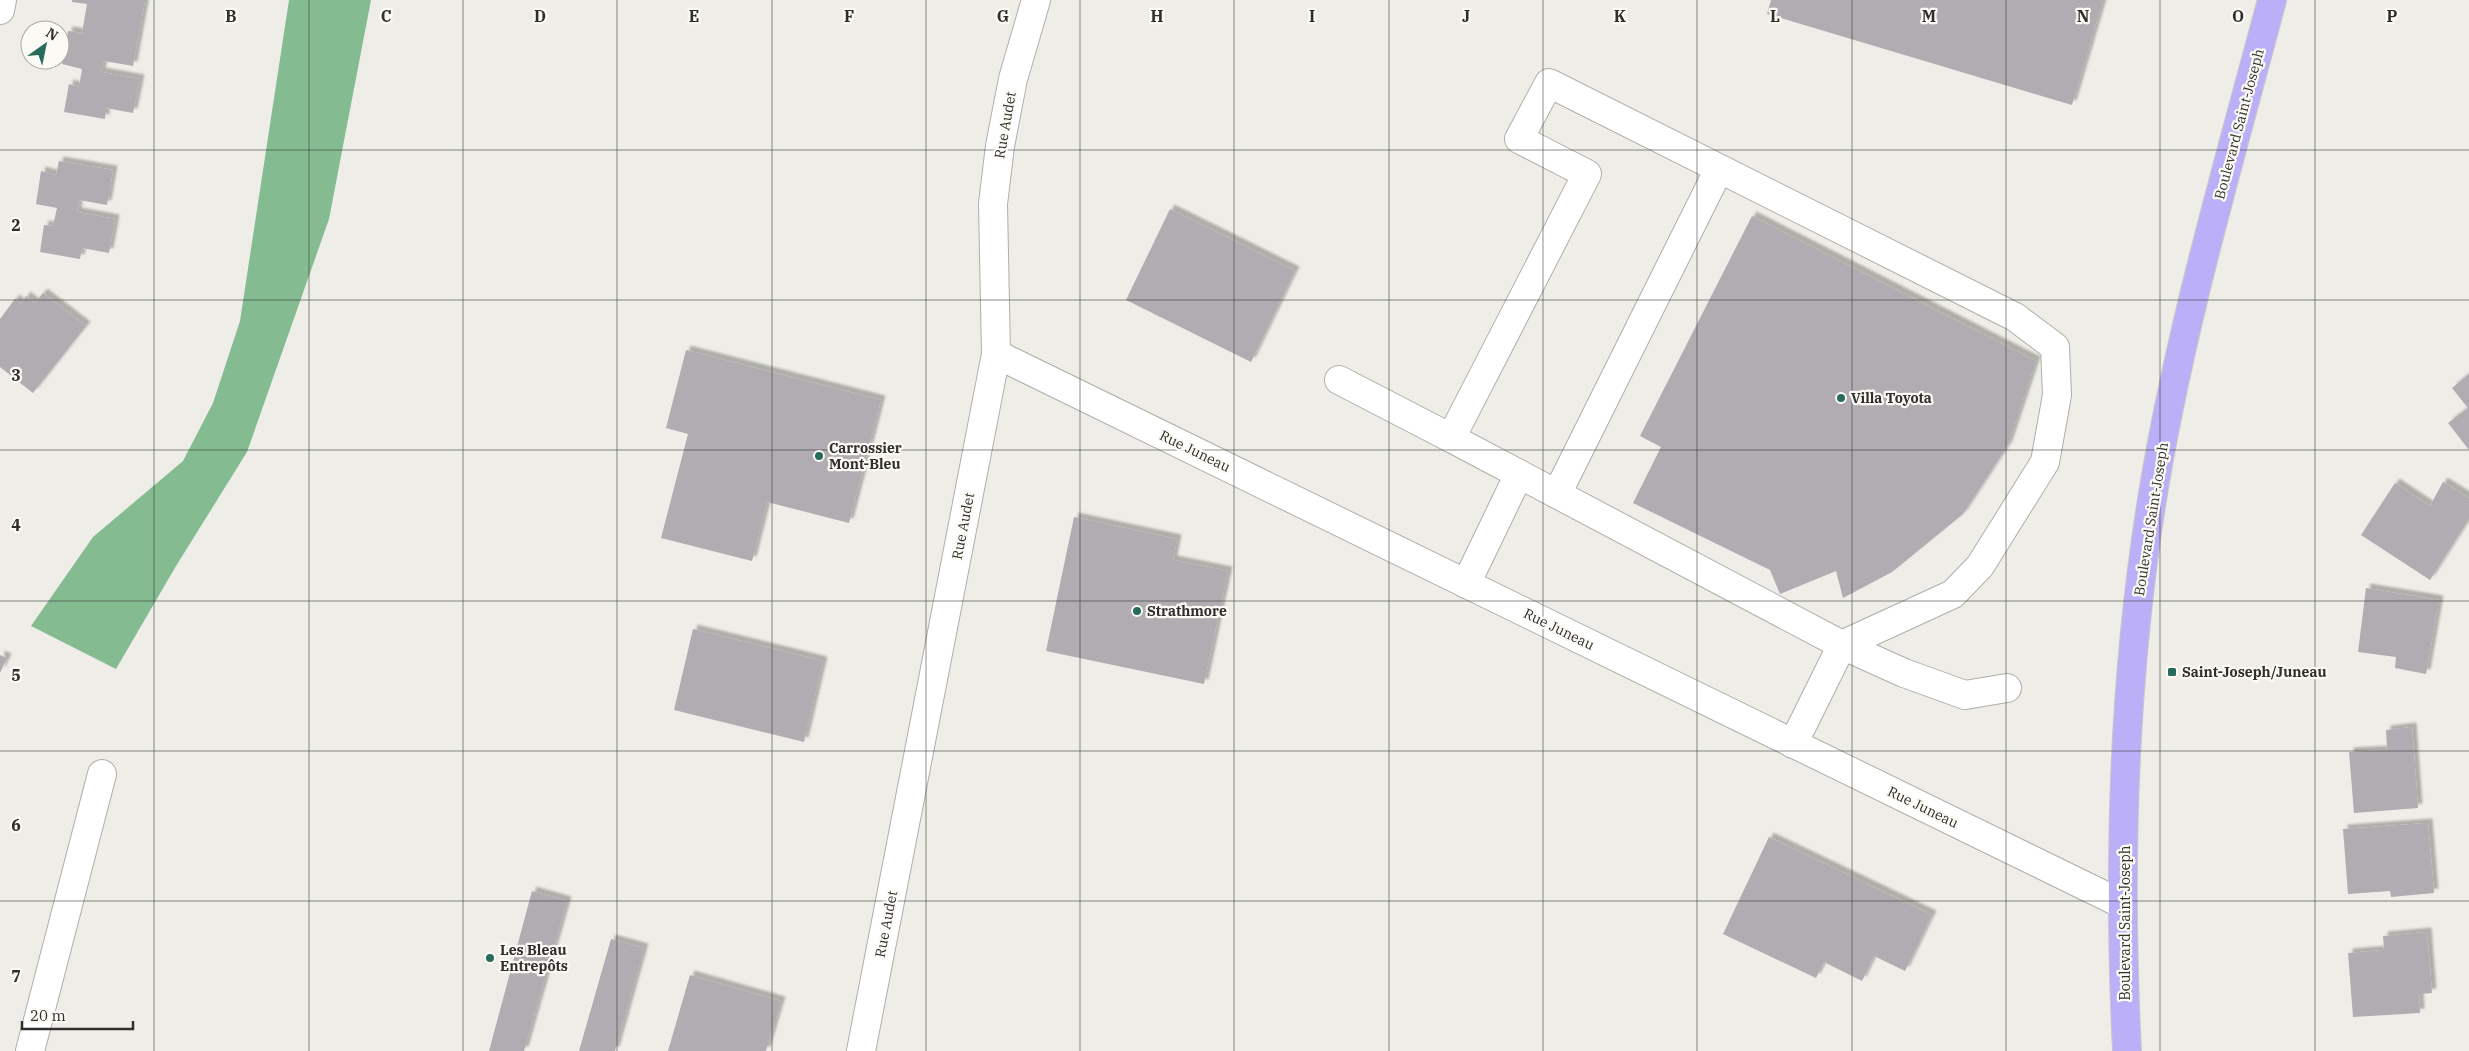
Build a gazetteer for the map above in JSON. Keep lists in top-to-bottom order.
{
  "streets": {
    "main road": ["Boulevard Saint-Joseph"],
    "street": ["Rue Audet", "Rue Juneau"]
  },
  "crossings": [
    ["Boulevard Saint-Joseph", "Rue Juneau"],
    ["Rue Audet", "Rue Juneau"]
  ],
  "places": {
    "other": [
      "Villa Toyota",
      "Carrossier Mont-Bleu",
      "Strathmore",
      "Les Bleau Entrepôts"
    ],
    "transit": ["Saint-Joseph/Juneau"]
  },
  "scale_bar": "20 m",
  "north": "top right",
  "grid": {
    "columns": [
      "B",
      "C",
      "D",
      "E",
      "F",
      "G",
      "H",
      "I",
      "J",
      "K",
      "L",
      "M",
      "N",
      "O",
      "P"
    ],
    "rows": [
      "2",
      "3",
      "4",
      "5",
      "6",
      "7"
    ]
  }
}
